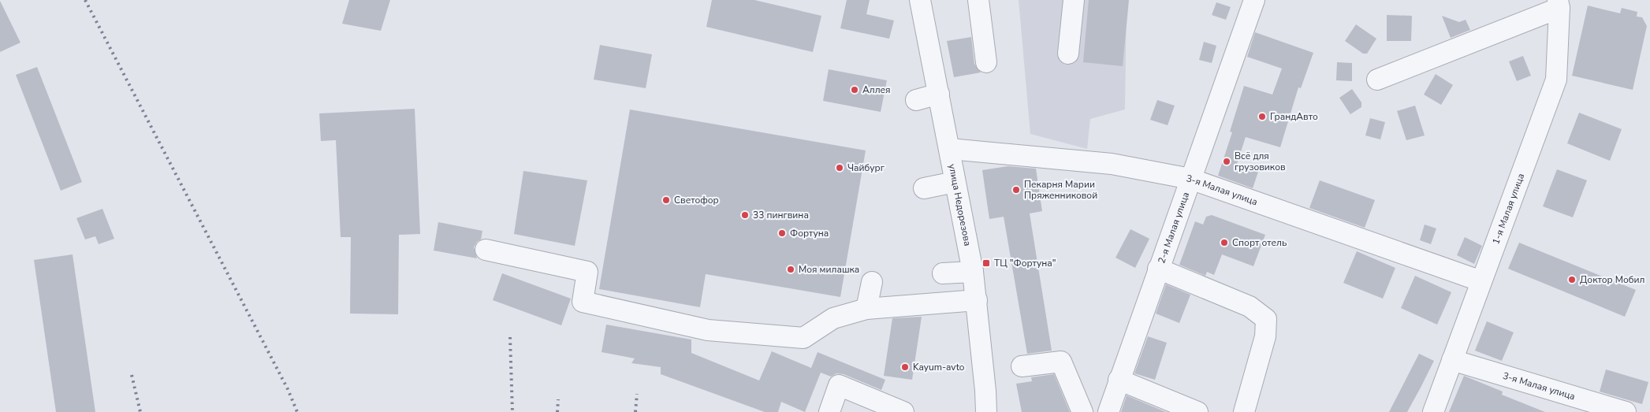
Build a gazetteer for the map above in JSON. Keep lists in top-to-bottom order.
{
  "streets": {
    "street": [
      "3-я Малая улица",
      "улица Недорезова",
      "1-я Малая улица",
      "2-я Малая улица"
    ]
  },
  "crossings": [
    ["3-я Малая улица", "улица Недорезова"],
    ["3-я Малая улица", "1-я Малая улица"],
    ["3-я Малая улица", "2-я Малая улица"]
  ],
  "places": {
    "other": [
      "Аллея",
      "ГрандАвто",
      "Всё для грузовиков",
      "Чайбург",
      "Пекарня Марии Пряженниковой",
      "Светофор",
      "33 пингвина",
      "Фортуна",
      "Спорт отель",
      "Моя милашка",
      "Доктор Мобил",
      "Kayum-avto"
    ],
    "transit": ["ТЦ \"Фортуна\""]
  }
}
